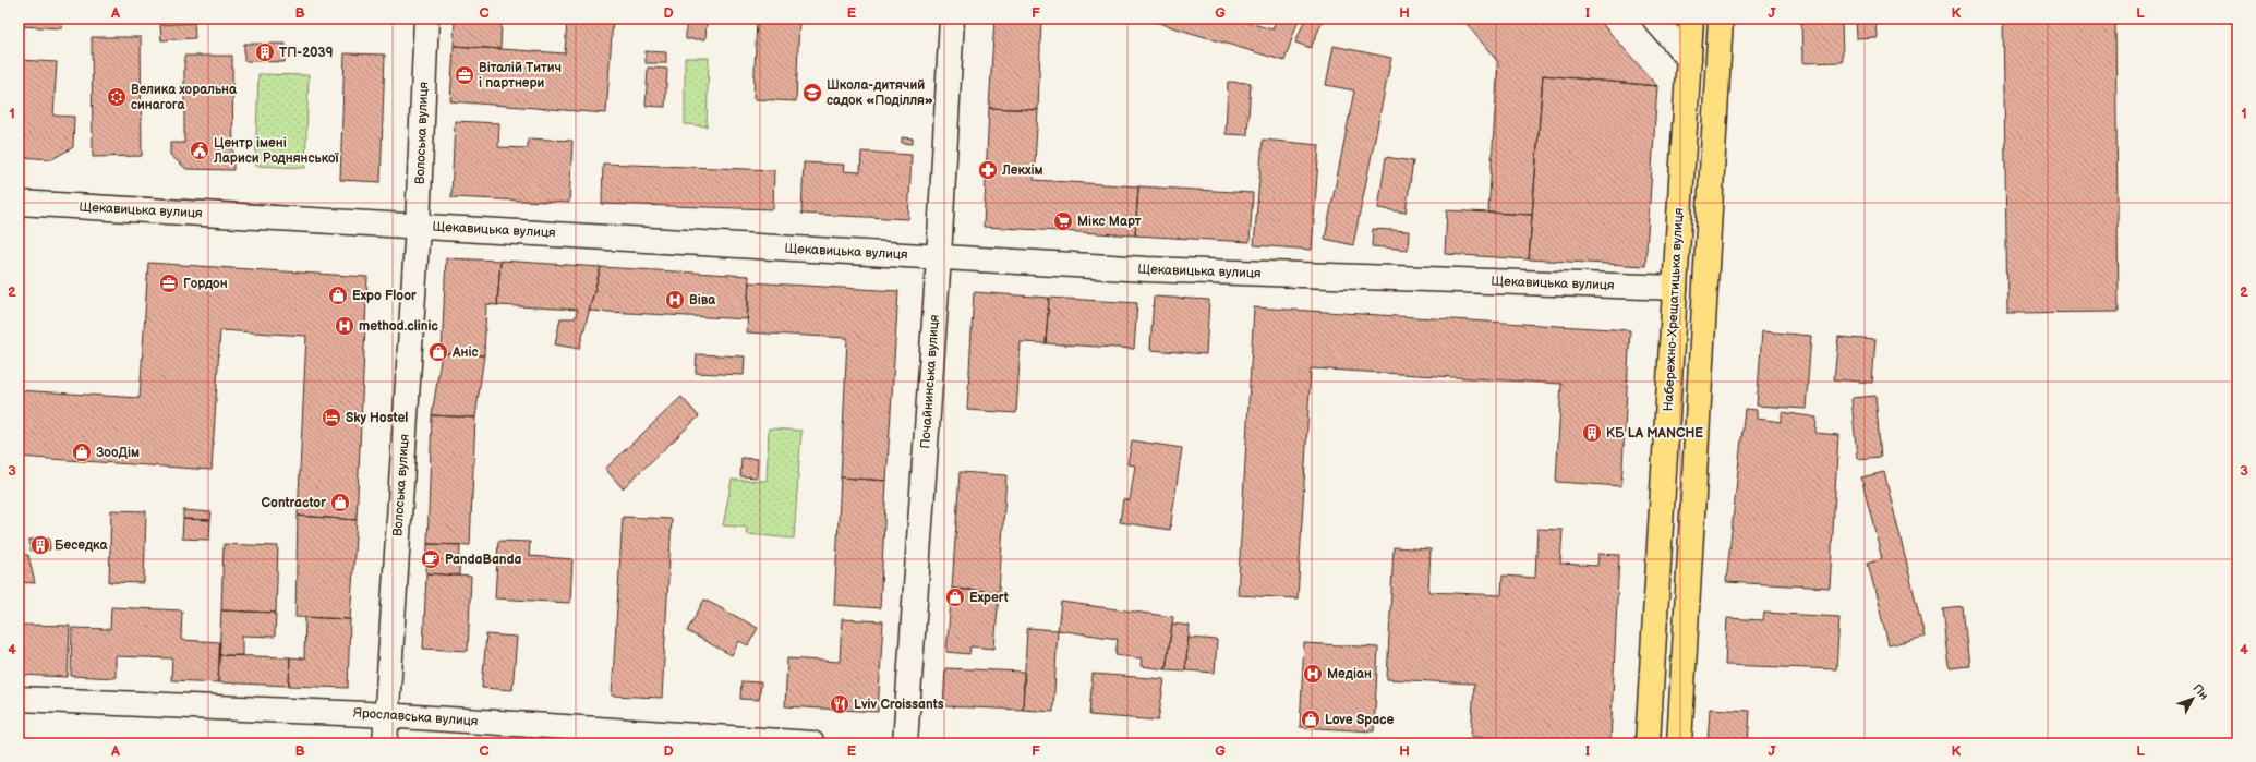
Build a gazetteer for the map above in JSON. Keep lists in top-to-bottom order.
{
  "streets": {
    "main road": ["Набережно-Хрещатицька вулиця"],
    "street": [
      "Волоська вулиця",
      "Щекавицька вулиця",
      "Почайнинська вулиця",
      "Ярославська вулиця"
    ]
  },
  "crossings": [
    ["Волоська вулиця", "Щекавицька вулиця"],
    ["Волоська вулиця", "Ярославська вулиця"],
    ["Щекавицька вулиця", "Набережно-Хрещатицька вулиця"],
    ["Щекавицька вулиця", "Почайнинська вулиця"]
  ],
  "places": {
    "building": ["ТП-2039", "КБ LA MANCHE", "Беседка"],
    "office": ["Віталій Титич і партнери", "Гордон"],
    "school or university": ["Школа-дитячий садок «Поділля»"],
    "synagogue": ["Велика хоральна синагога"],
    "public building": ["Центр імені Лариси Роднянської"],
    "pharmacy": ["Лекхім"],
    "supermarket": ["Мікс Март"],
    "shop": [
      "Expo Floor",
      "Аніс",
      "ЗооДім",
      "Contractor",
      "Expert",
      "Love Space"
    ],
    "hospital": ["Віва", "method.clinic", "Медіан"],
    "hotel": ["Sky Hostel"],
    "cafe": ["PandaBanda"],
    "restaurant": ["Lviv Croissants"]
  },
  "north": "top right",
  "grid": {
    "columns": [
      "A",
      "B",
      "C",
      "D",
      "E",
      "F",
      "G",
      "H",
      "I",
      "J",
      "K",
      "L"
    ],
    "rows": [
      "1",
      "2",
      "3",
      "4"
    ]
  }
}
